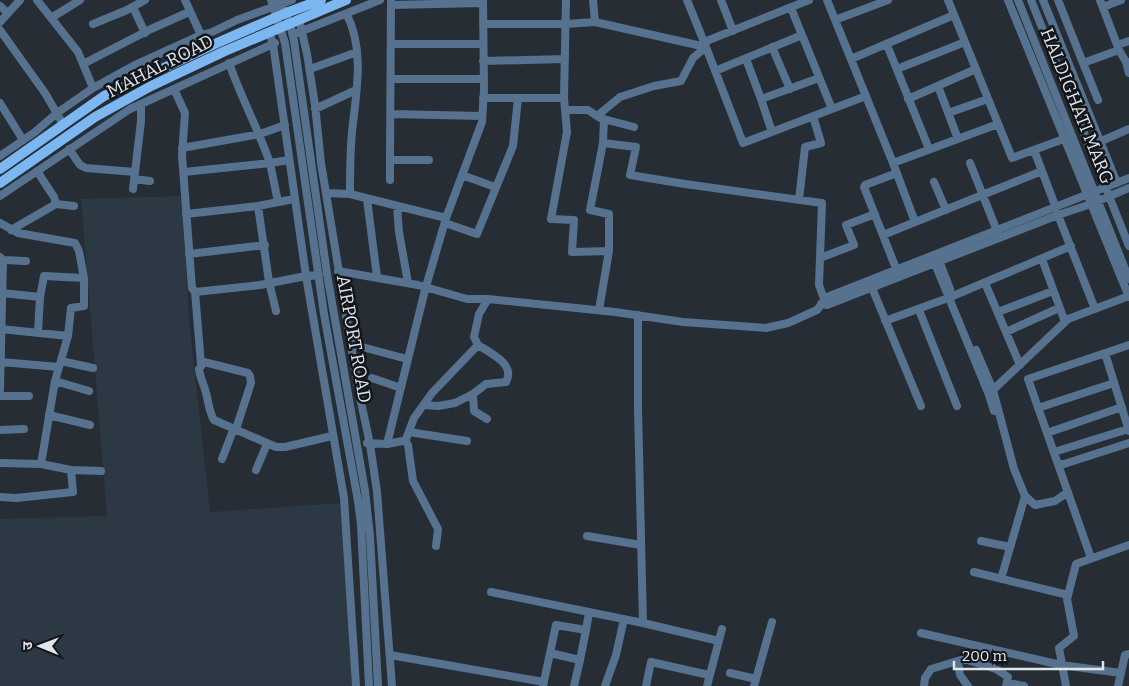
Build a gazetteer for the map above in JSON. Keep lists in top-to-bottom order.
{
  "streets": {
    "main road": ["MAHAL ROAD"],
    "street": ["HALDIGHATI MARG", "AIRPORT ROAD"]
  },
  "crossings": [
    ["MAHAL ROAD", "AIRPORT ROAD"]
  ],
  "scale_bar": "200 m",
  "north": "left"
}
